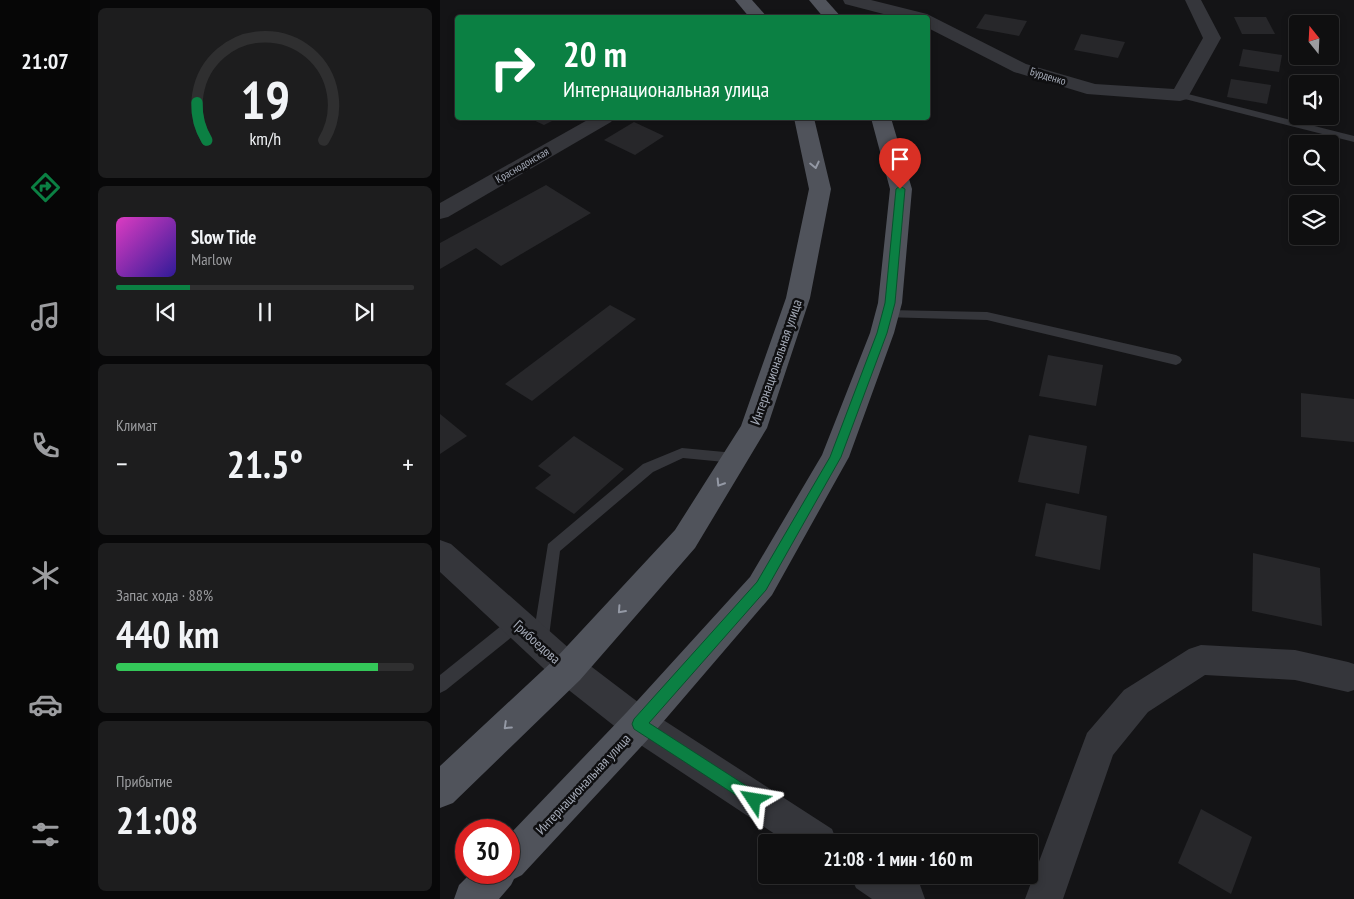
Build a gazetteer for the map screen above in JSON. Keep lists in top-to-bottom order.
{
  "streets": {
    "main road": ["Интернациональная улица"],
    "street": ["Бурденко", "Краснодонская", "Грибоедова"]
  },
  "crossings": [
    ["Интернациональная улица", "Грибоедова"]
  ],
  "north": "top",
  "page": {
    "tabs": "21:07",
    "turn": ["20 m", "Интернациональная улица"],
    "song": ["Slow Tide", "Marlow"],
    "tile": [
      "Климат",
      ["Запас хода · 88%", "440 km"],
      ["Прибытие", "21:08"]
    ],
    "heat": ["−", "21.5°", "+"],
    "limit": "30",
    "trip": "21:08 · 1 мин · 160 m",
    "gauge": ["19", "km/h"]
  }
}
